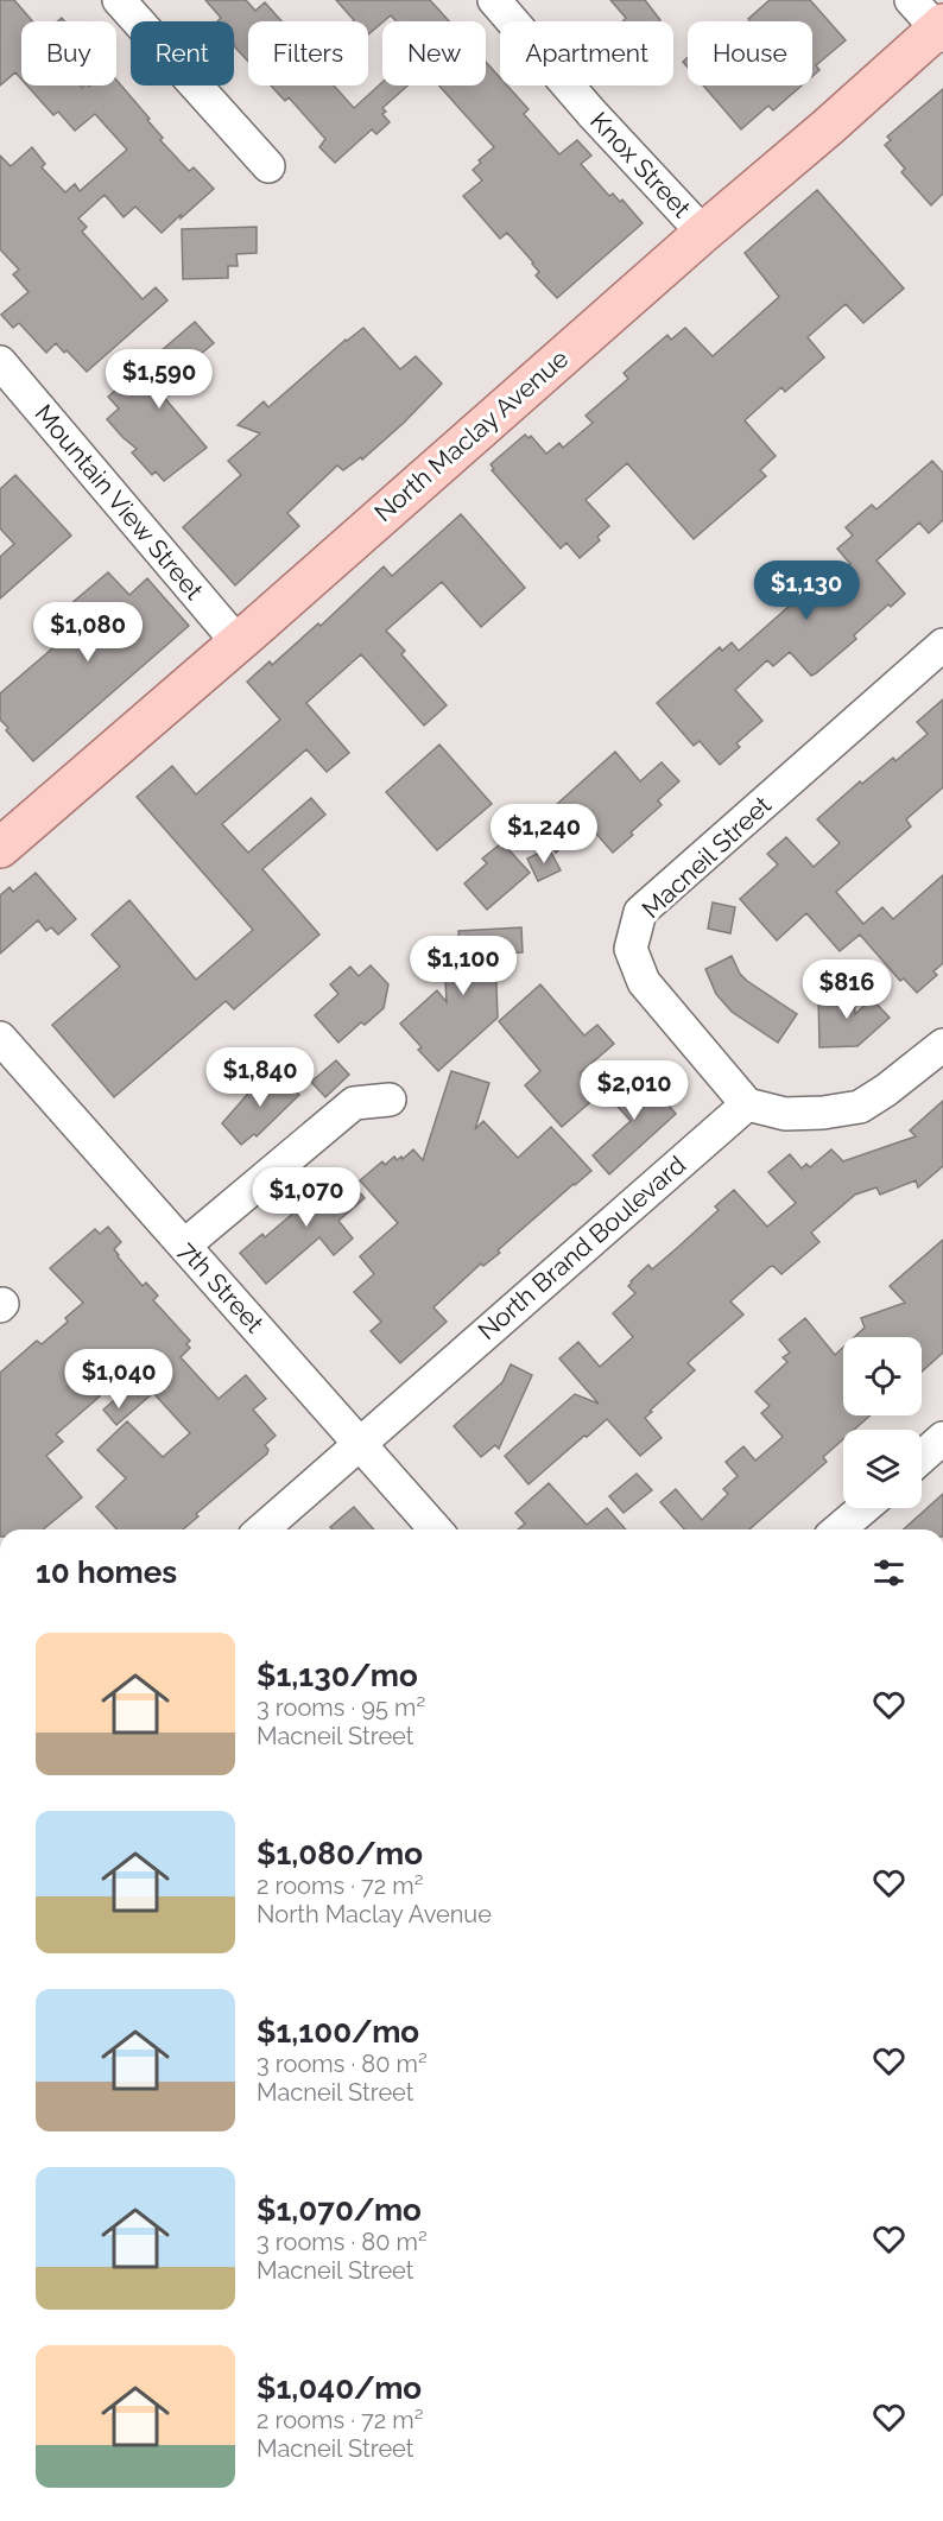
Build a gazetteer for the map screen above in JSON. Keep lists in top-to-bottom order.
{
  "streets": {
    "main road": ["North Maclay Avenue"],
    "street": [
      "Knox Street",
      "Mountain View Street",
      "Macneil Street",
      "North Brand Boulevard",
      "7th Street"
    ]
  },
  "crossings": [
    ["Knox Street", "North Maclay Avenue"],
    ["North Maclay Avenue", "Mountain View Street"],
    ["Macneil Street", "North Brand Boulevard"],
    ["North Brand Boulevard", "7th Street"]
  ],
  "page": {
    "chip": [
      "Buy",
      "Rent",
      "Filters",
      "New",
      "Apartment",
      "House"
    ],
    "price": [
      "$1,590",
      "$1,130",
      "$1,080",
      "$1,240",
      "$1,100",
      "$816",
      "$1,840",
      "$2,010",
      "$1,070",
      "$1,040"
    ],
    "heading": "10 homes",
    "list": [
      {
        "name": "$1,130/mo",
        "note": "3 rooms · 95 m² · Macneil Street"
      },
      {
        "name": "$1,080/mo",
        "note": "2 rooms · 72 m² · North Maclay Avenue"
      },
      {
        "name": "$1,100/mo",
        "note": "3 rooms · 80 m² · Macneil Street"
      },
      {
        "name": "$1,070/mo",
        "note": "3 rooms · 80 m² · Macneil Street"
      },
      {
        "name": "$1,040/mo",
        "note": "2 rooms · 72 m² · Macneil Street"
      }
    ]
  }
}
